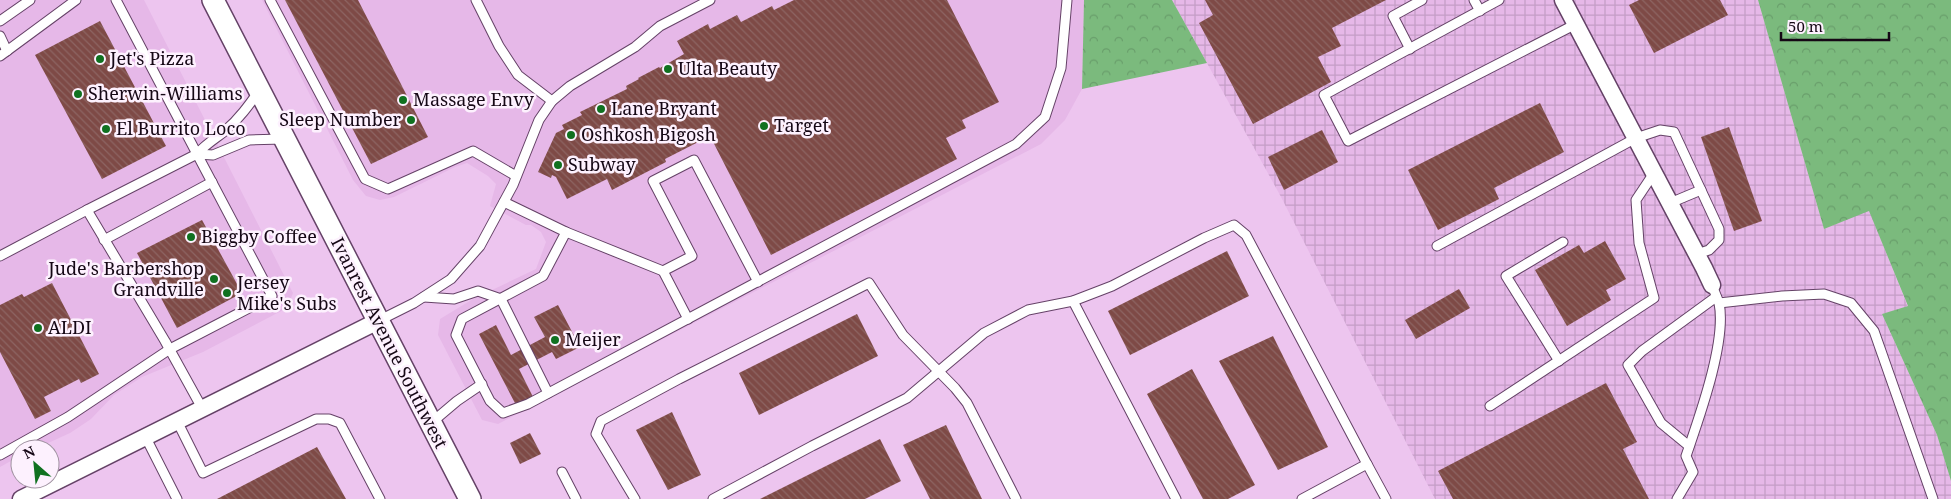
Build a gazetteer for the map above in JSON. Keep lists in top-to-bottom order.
{
  "streets": {
    "street": ["Ivanrest Avenue Southwest"]
  },
  "places": [
    "Jet's Pizza",
    "Ulta Beauty",
    "Sherwin-Williams",
    "Massage Envy",
    "Lane Bryant",
    "Sleep Number",
    "Target",
    "El Burrito Loco",
    "Oshkosh Bigosh",
    "Subway",
    "Biggby Coffee",
    "Jude's Barbershop Grandville",
    "Jersey Mike's Subs",
    "ALDI",
    "Meijer"
  ],
  "scale_bar": "50 m",
  "north": "top left"
}
